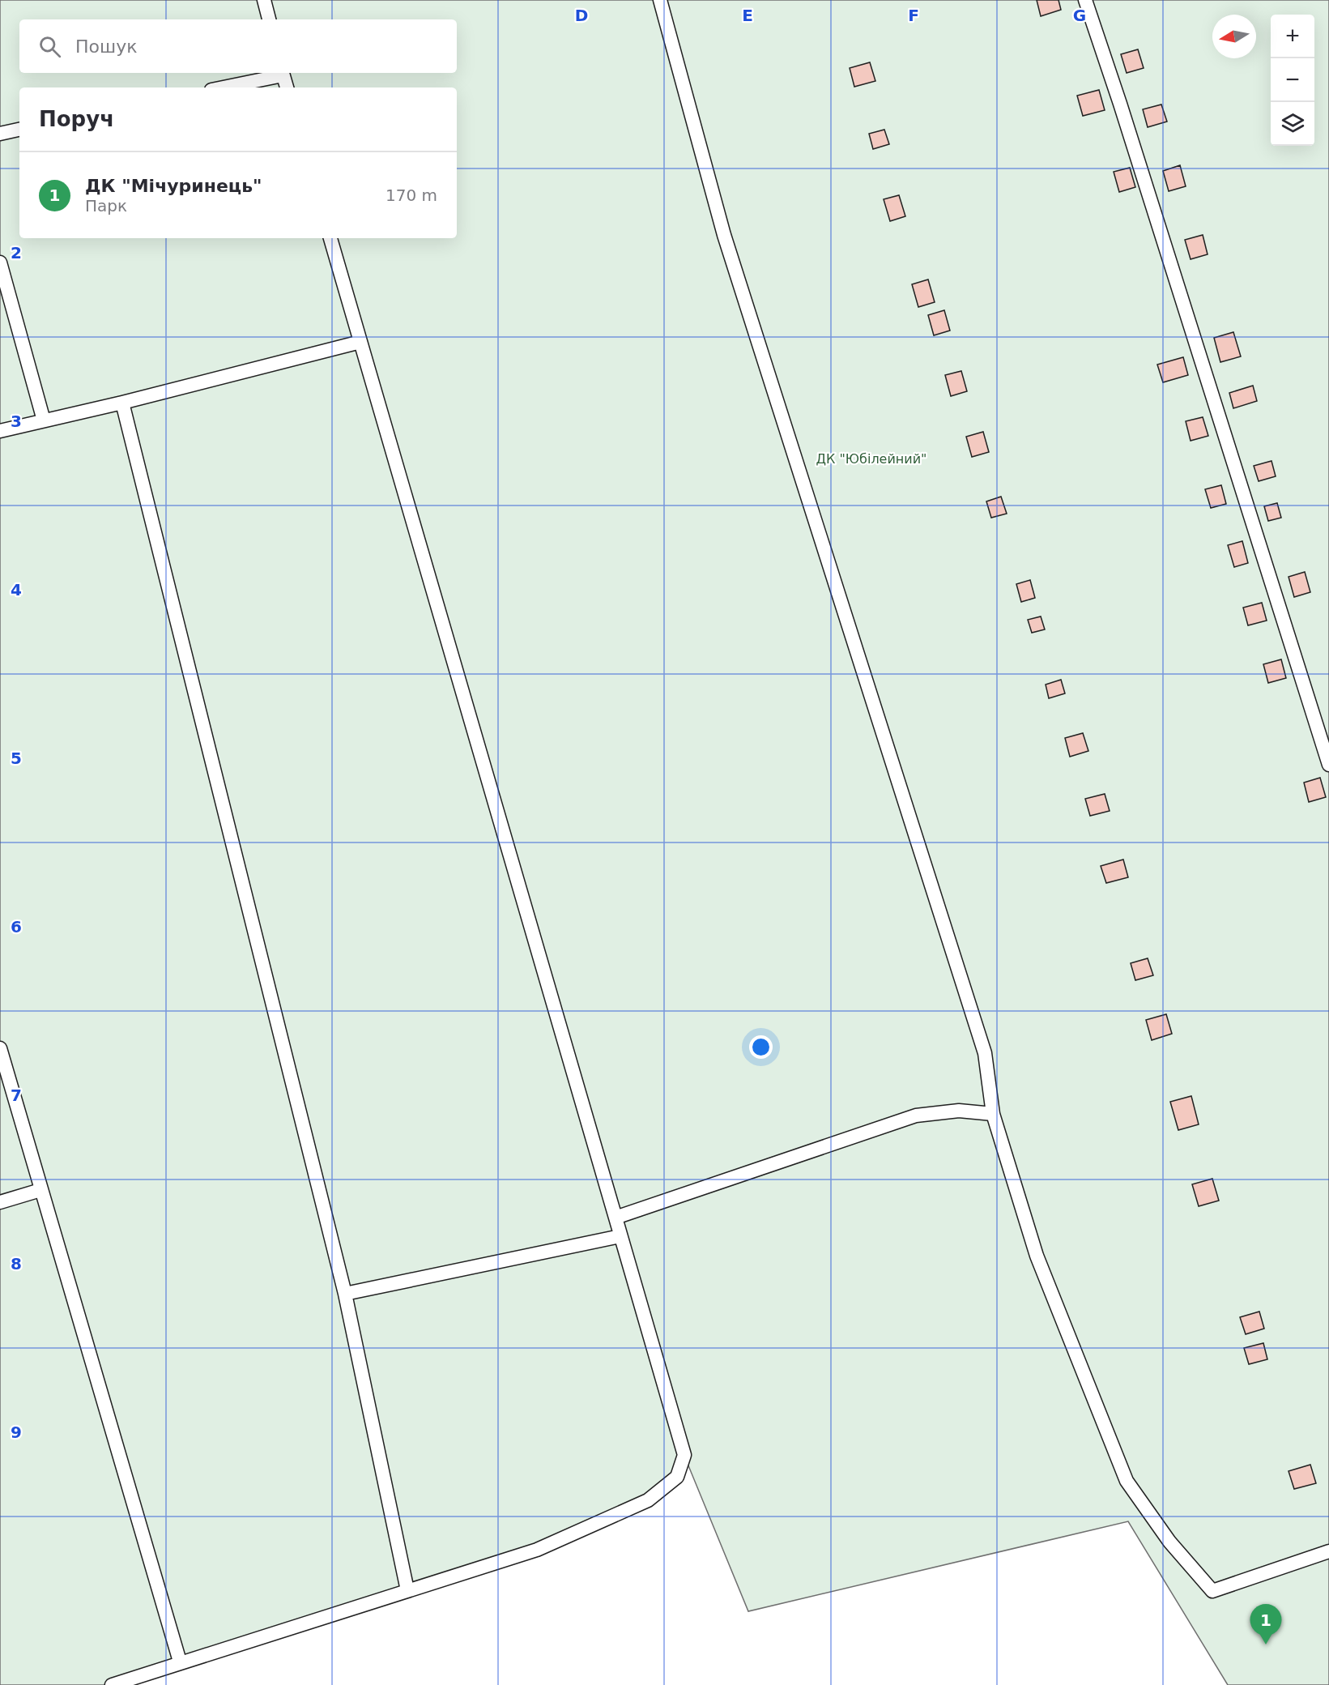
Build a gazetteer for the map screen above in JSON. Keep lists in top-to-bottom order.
{
  "parks": ["ДК \"Юбілейний\""],
  "north": "left",
  "page": {
    "map_buttons": ["+", "−"],
    "search": "Пошук",
    "heading": "Поруч",
    "list": [
      {
        "mark": "1",
        "name": "ДК \"Мічуринець\"",
        "note": "Парк",
        "value": "170 m"
      }
    ],
    "pins": "1"
  },
  "grid": {
    "columns": [
      "D",
      "E",
      "F",
      "G"
    ],
    "rows": [
      "2",
      "3",
      "4",
      "5",
      "6",
      "7",
      "8",
      "9"
    ]
  }
}
